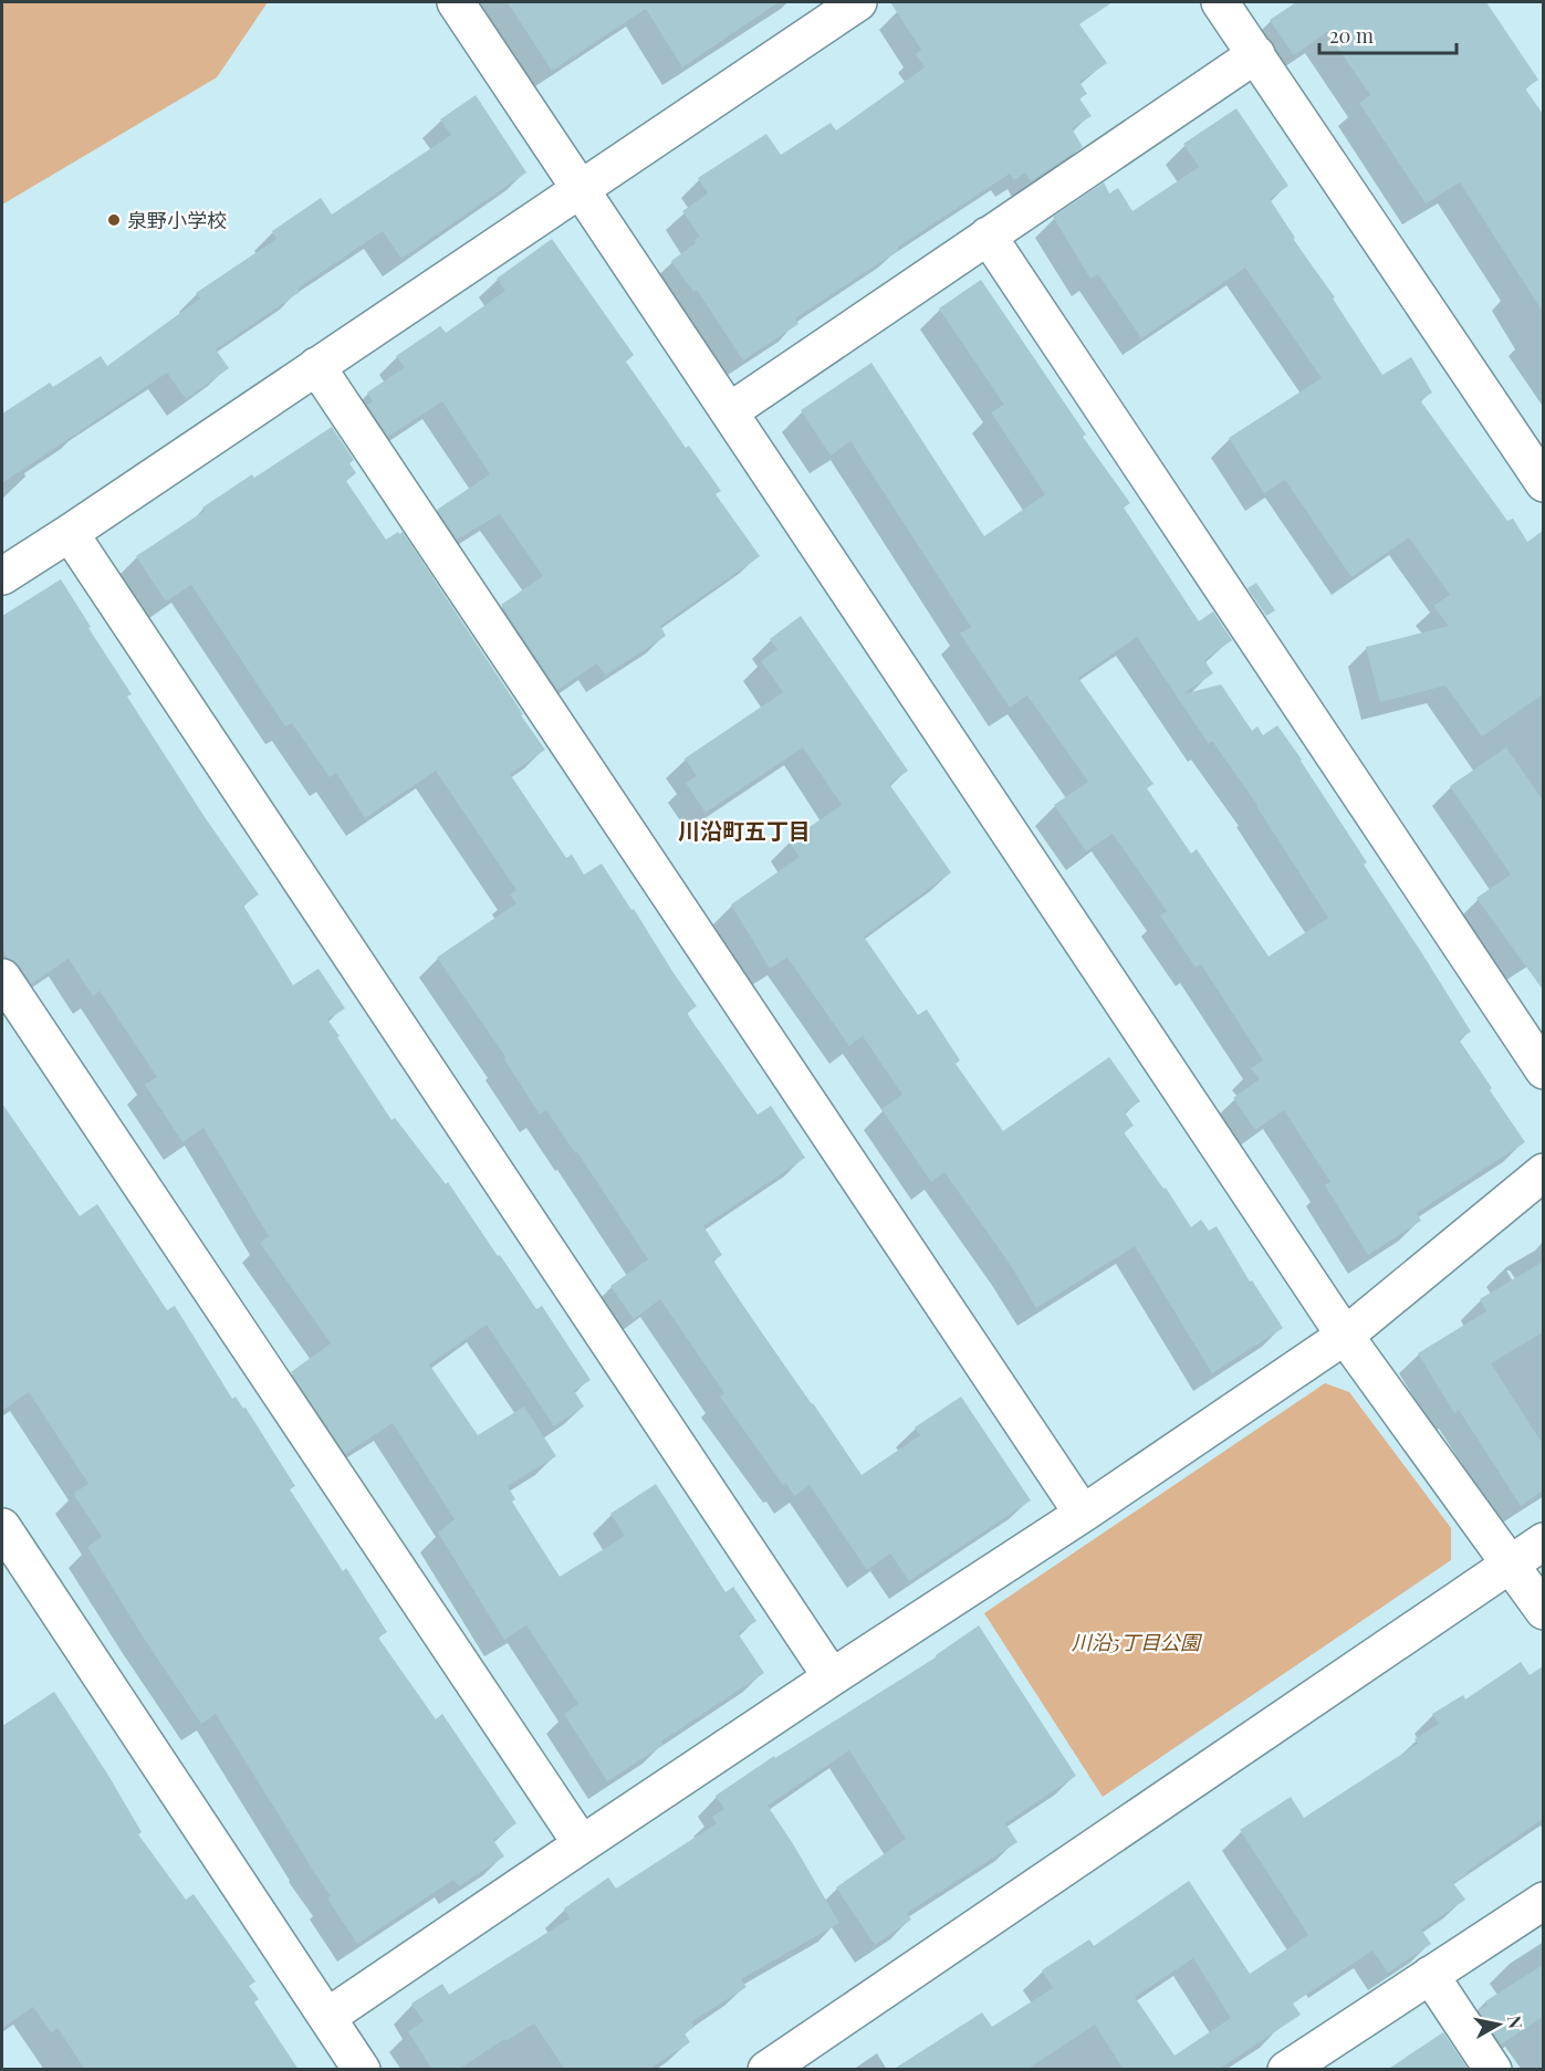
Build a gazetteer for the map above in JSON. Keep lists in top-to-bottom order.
{
  "districts": ["川沿町五丁目"],
  "parks": ["川沿5丁目公園"],
  "places": ["泉野小学校"],
  "scale_bar": "20 m",
  "north": "right"
}
